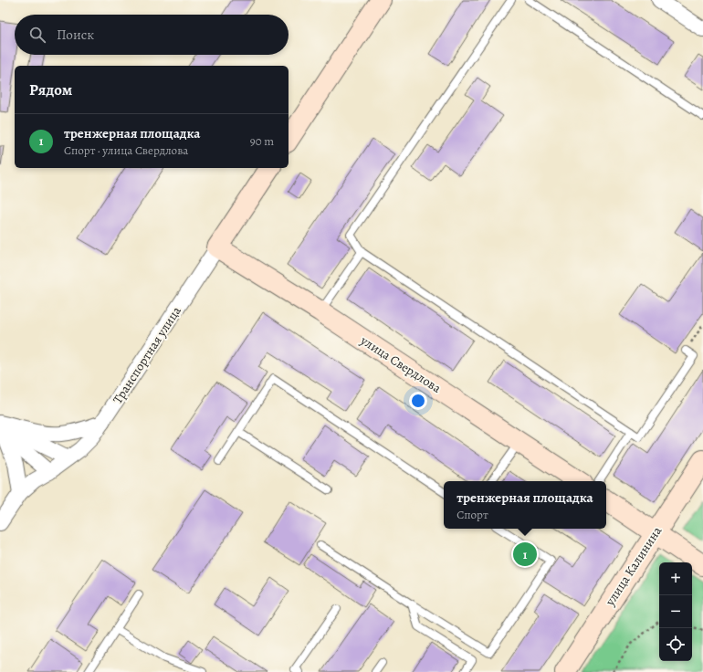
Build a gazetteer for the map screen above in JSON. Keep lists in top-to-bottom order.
{
  "streets": {
    "street": ["Транспортная улица", "улица Свердлова", "улица Калинина"]
  },
  "crossings": [
    ["Транспортная улица", "улица Свердлова"]
  ],
  "page": {
    "search": "Поиск",
    "heading": "Рядом",
    "list": [
      {
        "mark": "1",
        "name": "тренжерная площадка",
        "note": "Спорт · улица Свердлова",
        "value": "90 m"
      }
    ],
    "popup": ["тренжерная площадка", "Спорт"],
    "pins": "1",
    "map_buttons": ["+", "−"]
  }
}
